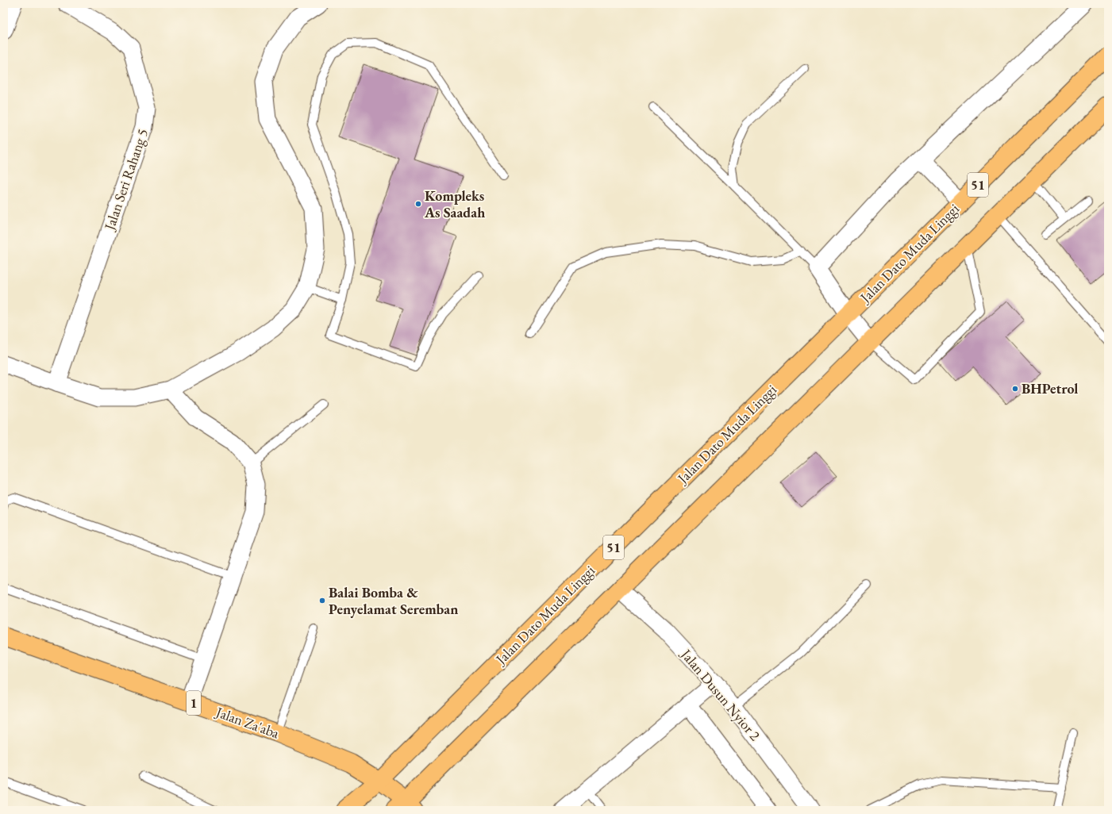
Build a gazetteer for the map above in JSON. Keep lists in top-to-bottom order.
{
  "streets": {
    "highway": [
      "51",
      "Jalan Dato Muda Linggi",
      "1",
      "Jalan Za'aba"
    ],
    "street": ["Jalan Seri Rahang 5", "Jalan Dusun Nyior 2"]
  },
  "crossings": [
    ["51", "Jalan Dusun Nyior 2"],
    ["51", "1"],
    ["Jalan Dato Muda Linggi", "1"],
    ["Jalan Dato Muda Linggi", "Jalan Za'aba"],
    ["1", "Jalan Za'aba"]
  ],
  "places": ["Kompleks As Saadah", "BHPetrol", "Balai Bomba & Penyelamat Seremban"]
}
